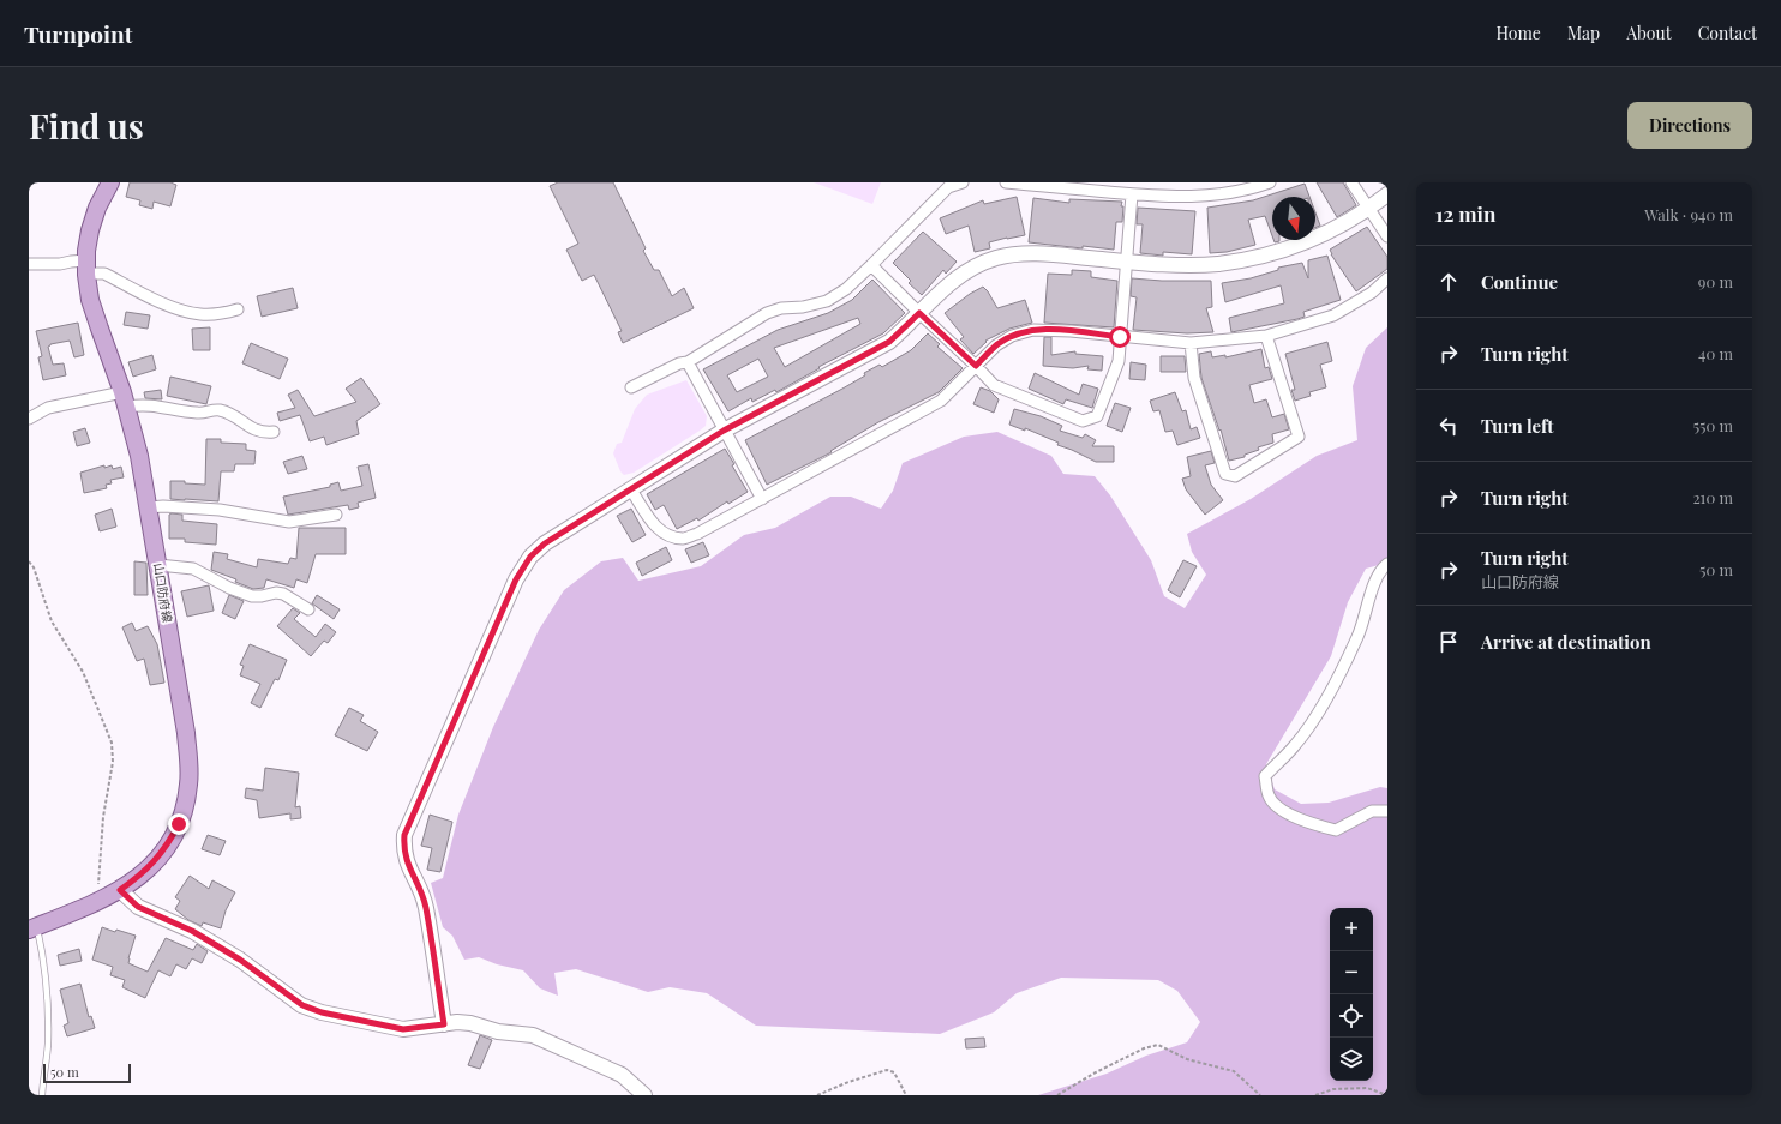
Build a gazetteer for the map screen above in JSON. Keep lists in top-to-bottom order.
{
  "streets": {
    "main road": ["山口防府線"]
  },
  "scale_bar": "50 m",
  "north": "bottom",
  "page": {
    "header": "Turnpoint",
    "nav": [
      "Home",
      "Map",
      "About",
      "Contact"
    ],
    "buttons": "Directions",
    "title": "Find us",
    "heading": ["12 min", "Walk · 940 m"],
    "list": [
      ["Continue", "90 m"],
      ["Turn right", "40 m"],
      ["Turn left", "550 m"],
      ["Turn right", "210 m"],
      ["Turn right", "山口防府線", "50 m"],
      "Arrive at destination"
    ],
    "map_buttons": ["+", "−"],
    "scale": "50 m"
  }
}
